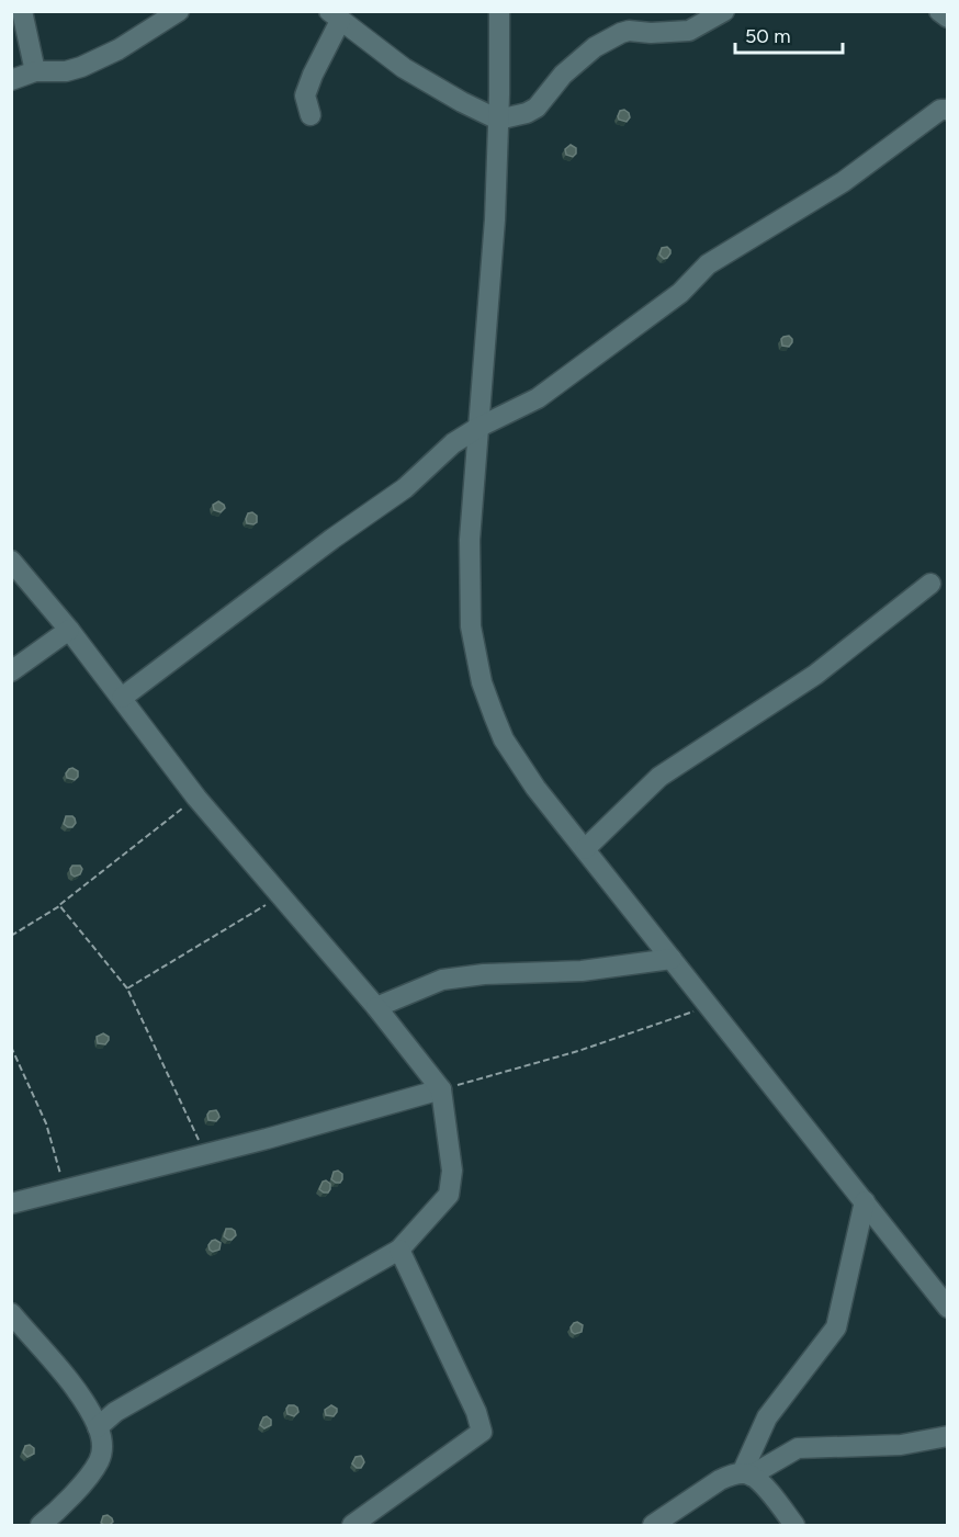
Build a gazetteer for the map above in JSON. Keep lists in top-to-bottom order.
{
  "scale_bar": "50 m"
}
